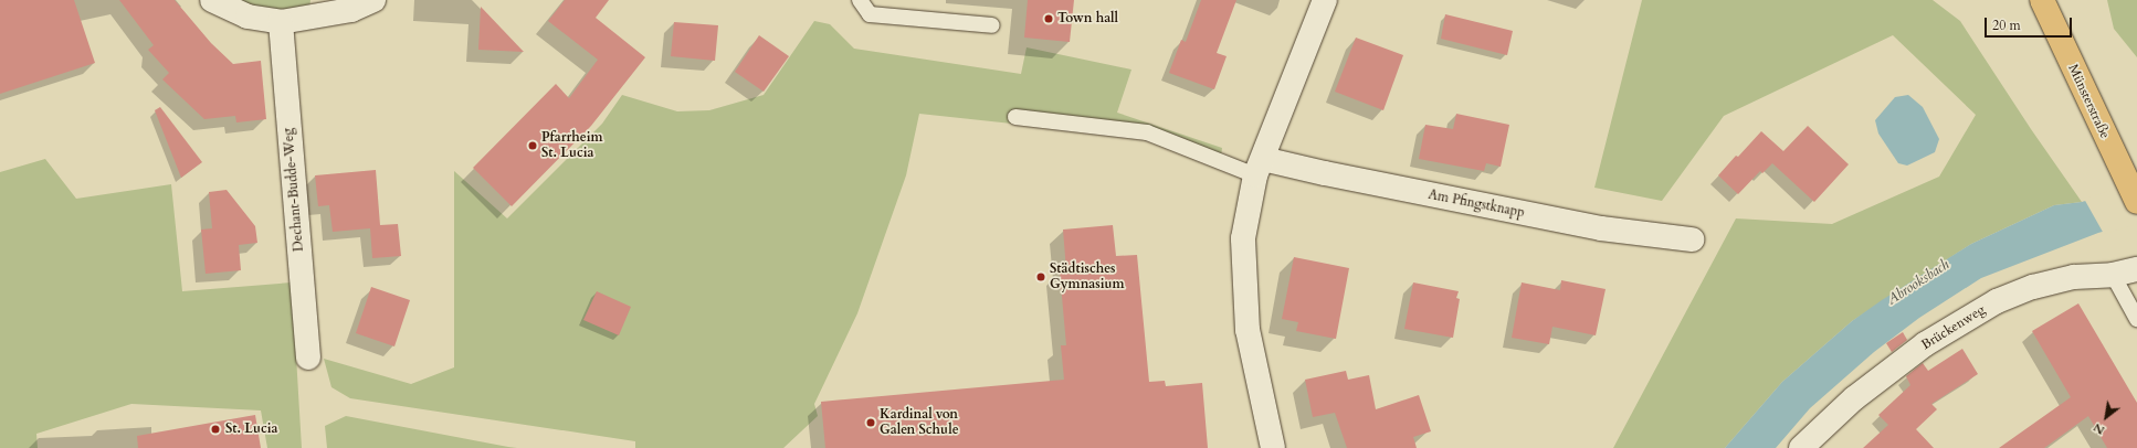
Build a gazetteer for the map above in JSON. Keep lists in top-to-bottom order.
{
  "streets": {
    "main road": ["Münsterstraße"],
    "street": ["Dechant-Budde-Weg", "Am Pfingstknapp", "Brückenweg"]
  },
  "water": ["Abrooksbach"],
  "places": [
    "Town hall",
    "Pfarrheim St. Lucia",
    "Städtisches Gymnasium",
    "Kardinal von Galen Schule",
    "St. Lucia"
  ],
  "scale_bar": "20 m",
  "north": "bottom left"
}
